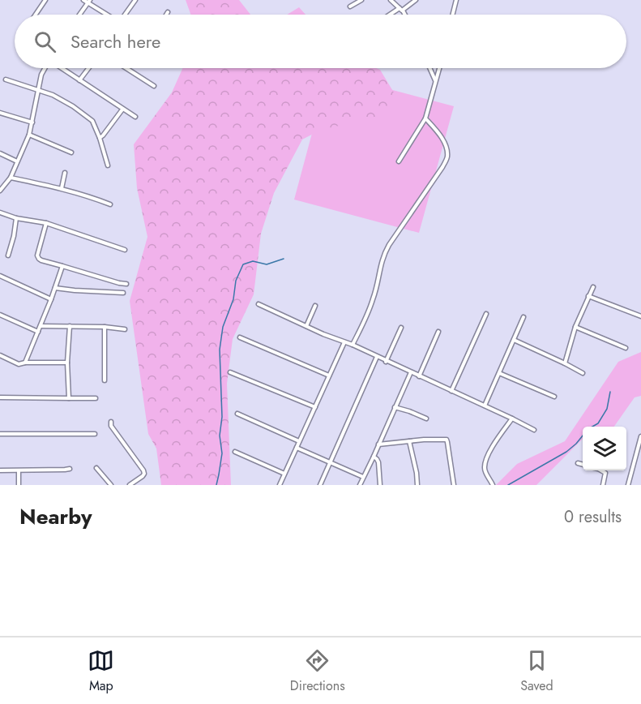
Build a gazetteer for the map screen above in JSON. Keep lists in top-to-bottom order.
{
  "page": {
    "search": "Search here",
    "heading": ["Nearby", "0 results"],
    "nav": ["Map", "Directions", "Saved"]
  }
}
